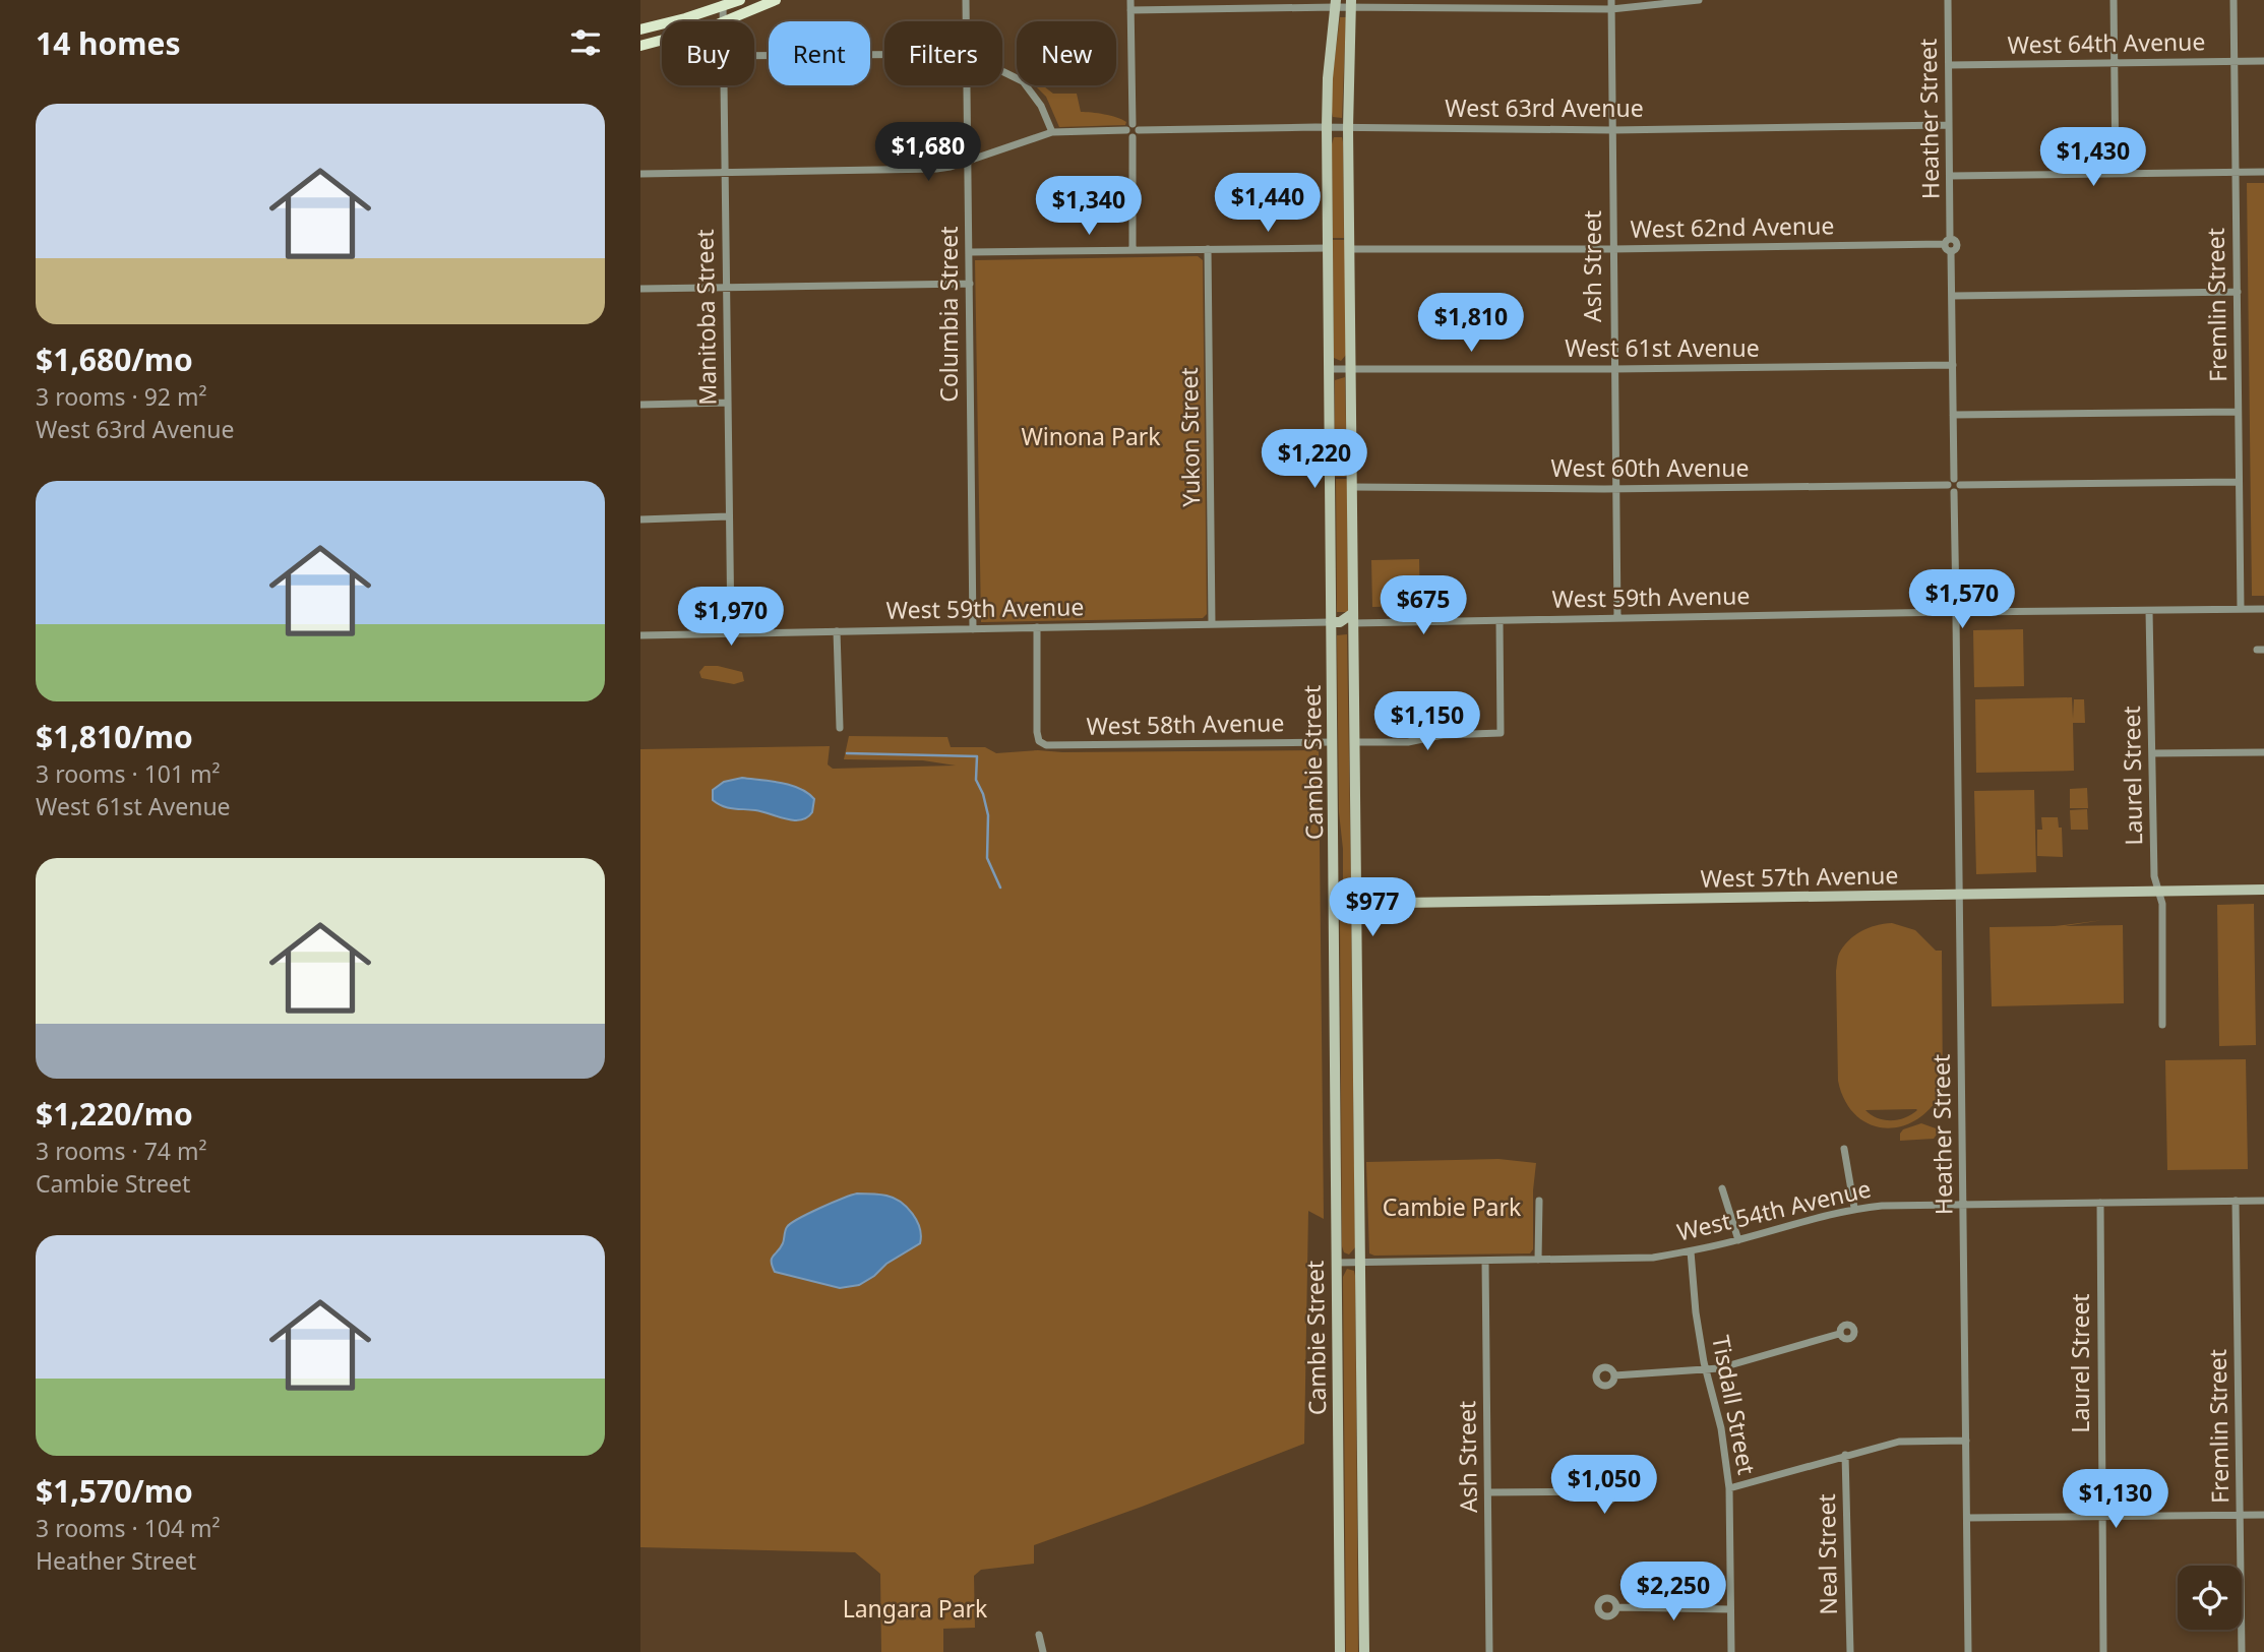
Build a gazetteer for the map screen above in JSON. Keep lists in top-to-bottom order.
{
  "streets": {
    "main road": ["Cambie Street", "West 57th Avenue"],
    "street": [
      "West 64th Avenue",
      "West 63rd Avenue",
      "Heather Street",
      "West 62nd Avenue",
      "Ash Street",
      "Fremlin Street",
      "Columbia Street",
      "Manitoba Street",
      "West 61st Avenue",
      "Yukon Street",
      "West 60th Avenue",
      "West 59th Avenue",
      "West 58th Avenue",
      "Laurel Street",
      "West 54th Avenue",
      "Tisdall Street",
      "Neal Street"
    ]
  },
  "crossings": [
    ["West 64th Avenue", "Heather Street"],
    ["West 64th Avenue", "Fremlin Street"],
    ["West 63rd Avenue", "Heather Street"],
    ["West 63rd Avenue", "Ash Street"],
    ["West 63rd Avenue", "Columbia Street"],
    ["West 63rd Avenue", "Manitoba Street"],
    ["West 63rd Avenue", "Cambie Street"],
    ["Heather Street", "West 62nd Avenue"],
    ["Heather Street", "West 60th Avenue"],
    ["Heather Street", "West 59th Avenue"],
    ["Heather Street", "West 57th Avenue"],
    ["Heather Street", "West 54th Avenue"],
    ["West 62nd Avenue", "Ash Street"],
    ["West 62nd Avenue", "Cambie Street"],
    ["Ash Street", "West 61st Avenue"],
    ["Ash Street", "West 60th Avenue"],
    ["Ash Street", "West 59th Avenue"],
    ["Ash Street", "West 54th Avenue"],
    ["Fremlin Street", "West 60th Avenue"],
    ["Fremlin Street", "West 59th Avenue"],
    ["Fremlin Street", "West 54th Avenue"],
    ["Columbia Street", "West 59th Avenue"],
    ["Manitoba Street", "West 59th Avenue"],
    ["West 61st Avenue", "Cambie Street"],
    ["Yukon Street", "West 59th Avenue"],
    ["West 60th Avenue", "Cambie Street"],
    ["West 59th Avenue", "West 58th Avenue"],
    ["West 59th Avenue", "Cambie Street"],
    ["West 59th Avenue", "Laurel Street"],
    ["West 58th Avenue", "Cambie Street"],
    ["Cambie Street", "West 57th Avenue"],
    ["Cambie Street", "West 54th Avenue"],
    ["Laurel Street", "West 57th Avenue"],
    ["Laurel Street", "West 54th Avenue"],
    ["West 54th Avenue", "Tisdall Street"]
  ],
  "parks": ["Winona Park", "Cambie Park", "Langara Park"],
  "page": {
    "heading": "14 homes",
    "chip": [
      "Buy",
      "Rent",
      "Filters",
      "New"
    ],
    "list": [
      {
        "name": "$1,680/mo",
        "note": "3 rooms · 92 m² · West 63rd Avenue"
      },
      {
        "name": "$1,810/mo",
        "note": "3 rooms · 101 m² · West 61st Avenue"
      },
      {
        "name": "$1,220/mo",
        "note": "3 rooms · 74 m² · Cambie Street"
      },
      {
        "name": "$1,570/mo",
        "note": "3 rooms · 104 m² · Heather Street"
      }
    ],
    "price": [
      "$1,680",
      "$1,430",
      "$1,440",
      "$1,340",
      "$1,810",
      "$1,220",
      "$1,570",
      "$675",
      "$1,970",
      "$1,150",
      "$977",
      "$1,050",
      "$1,130",
      "$2,250"
    ]
  }
}
